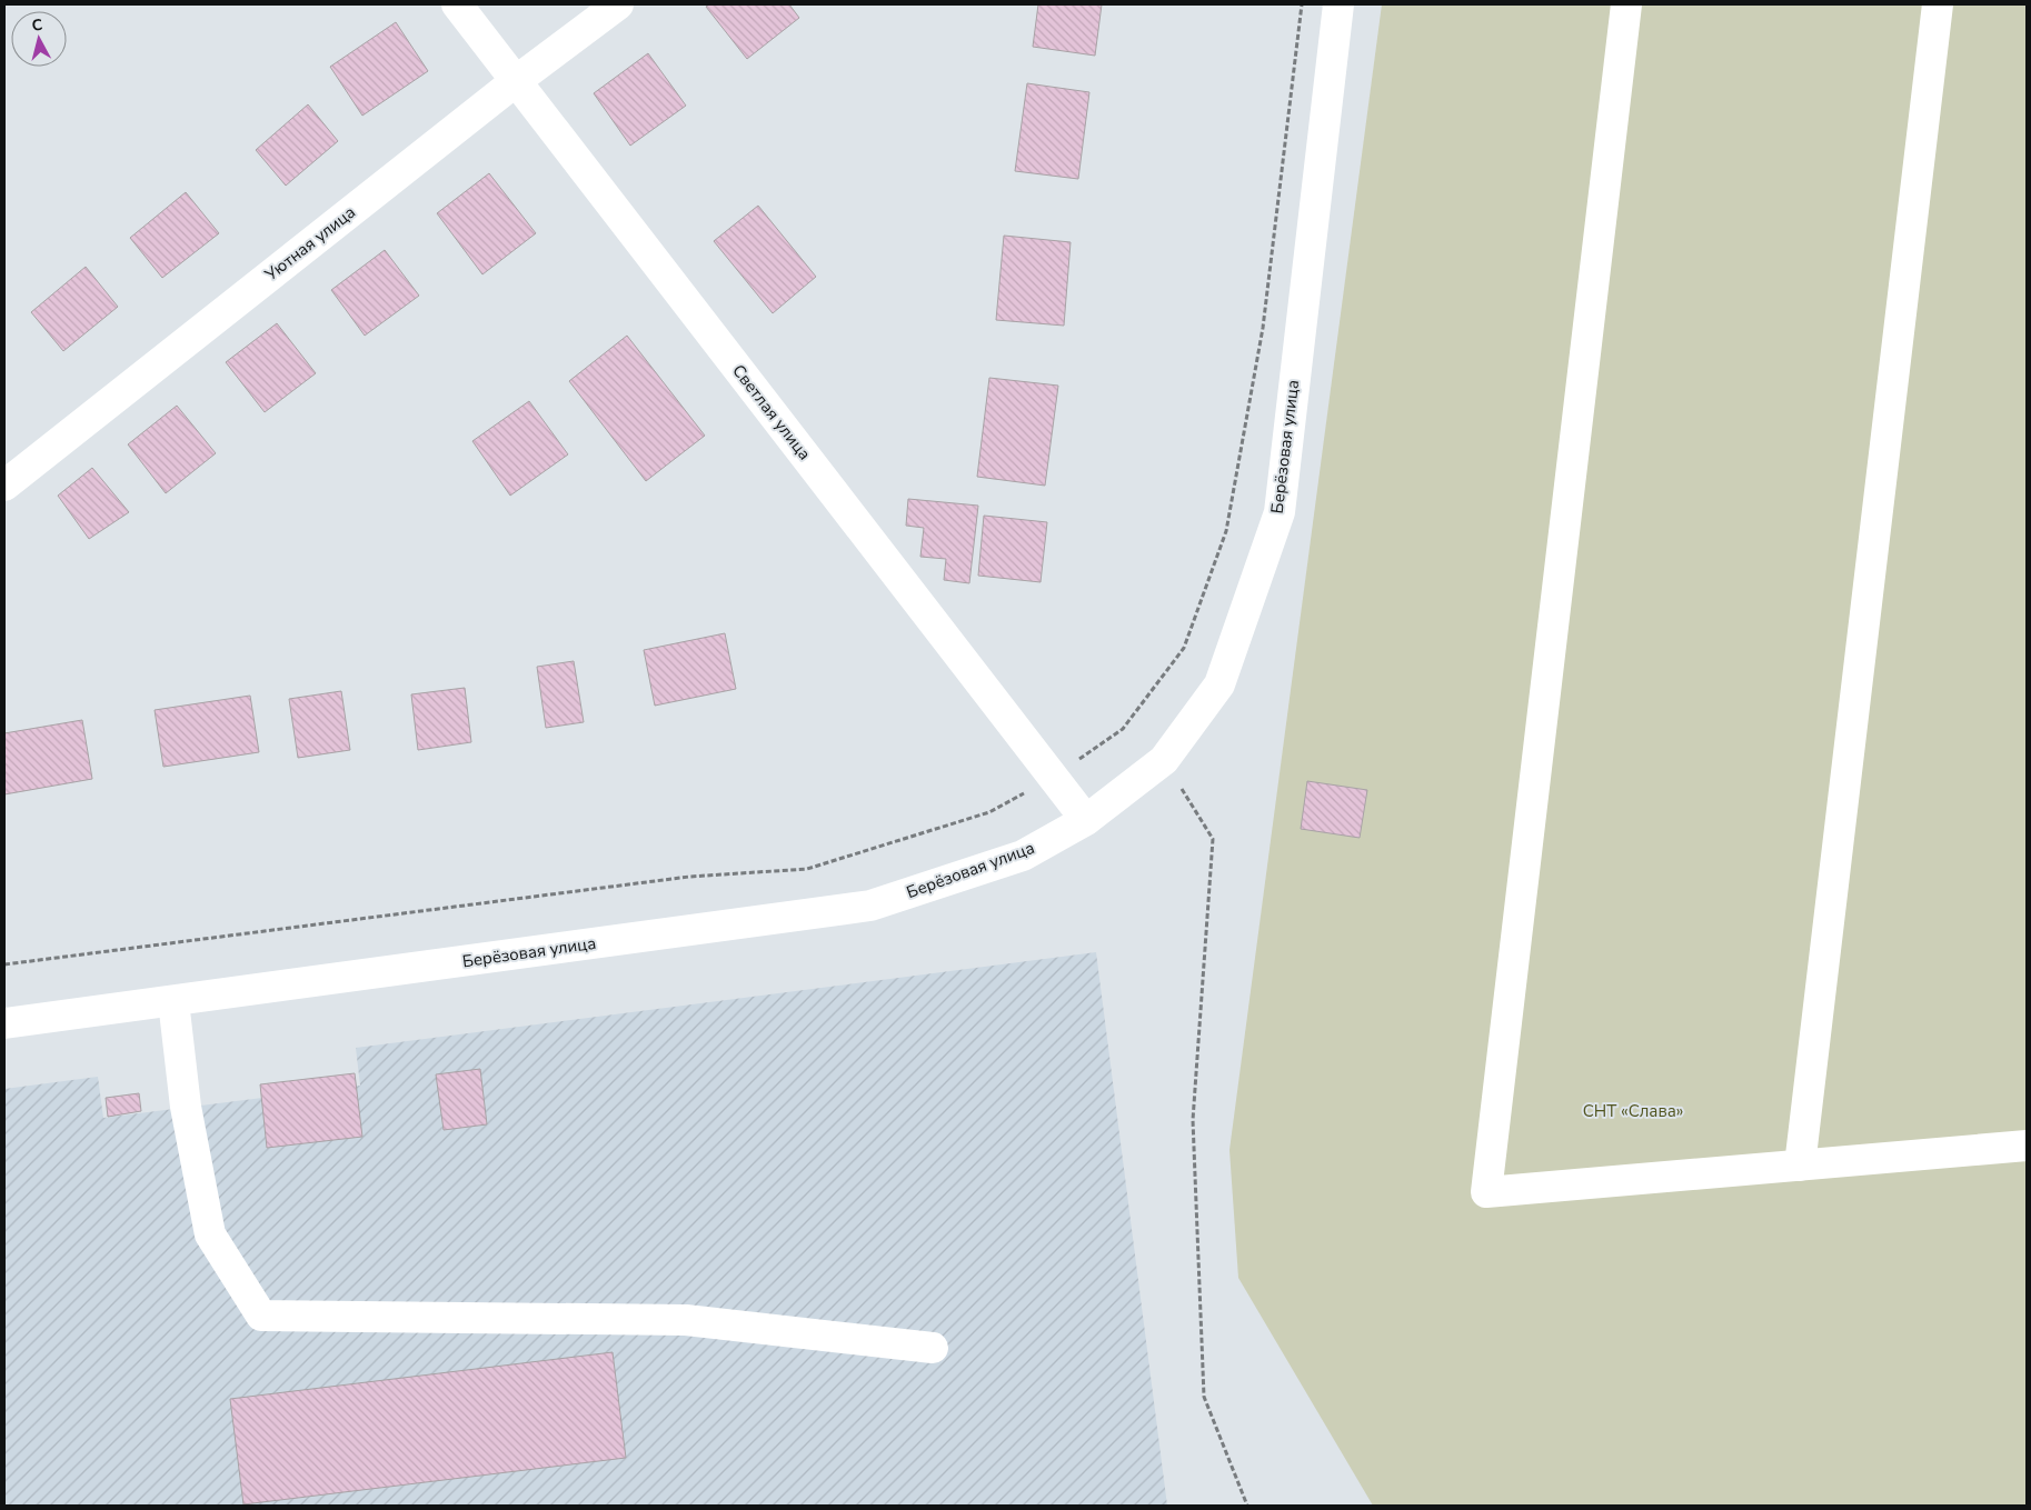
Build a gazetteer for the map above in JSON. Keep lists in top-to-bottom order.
{
  "streets": {
    "main road": ["Уютная улица", "Светлая улица", "Берёзовая улица"]
  },
  "crossings": [
    ["Уютная улица", "Светлая улица"],
    ["Светлая улица", "Берёзовая улица"]
  ],
  "parks": ["СНТ «Слава»"],
  "north": "top"
}
